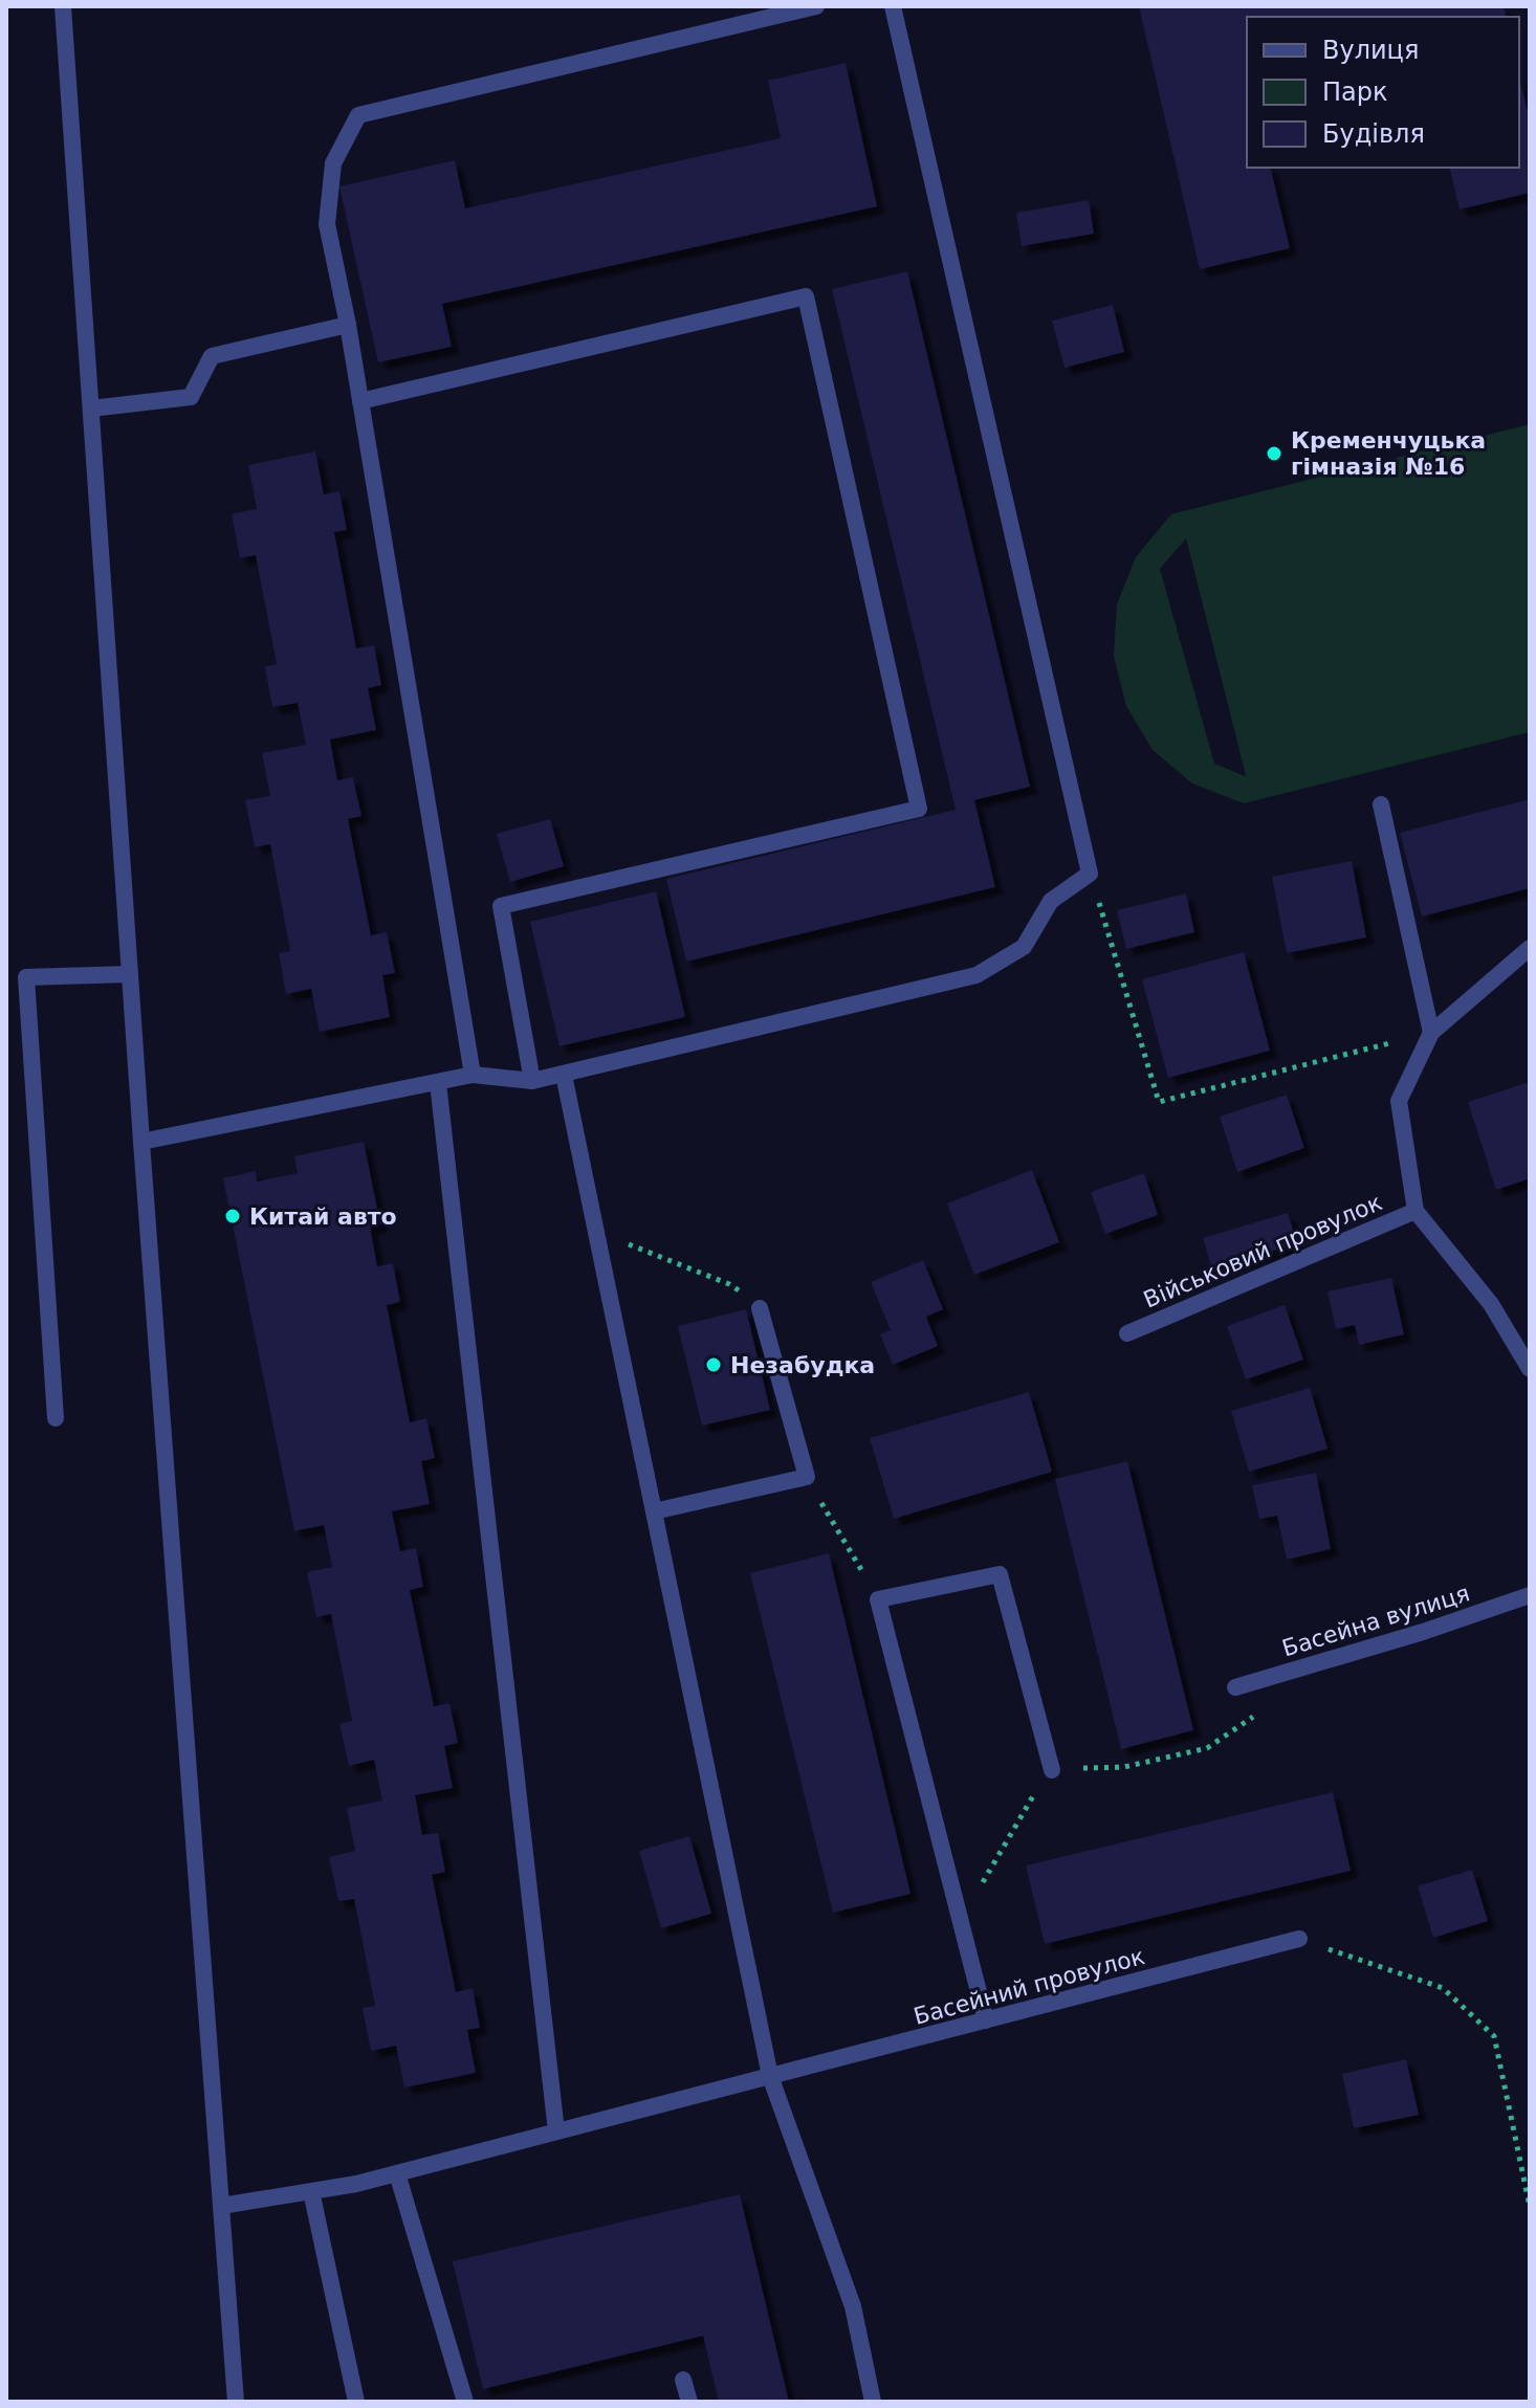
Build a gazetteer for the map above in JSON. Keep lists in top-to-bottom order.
{
  "streets": {
    "street": ["Військовий провулок", "Басейна вулиця", "Басейний провулок"]
  },
  "places": ["Кременчуцька гімназія №16", "Китай авто", "Незабудка"],
  "legend": ["Вулиця", "Парк", "Будівля"]
}
